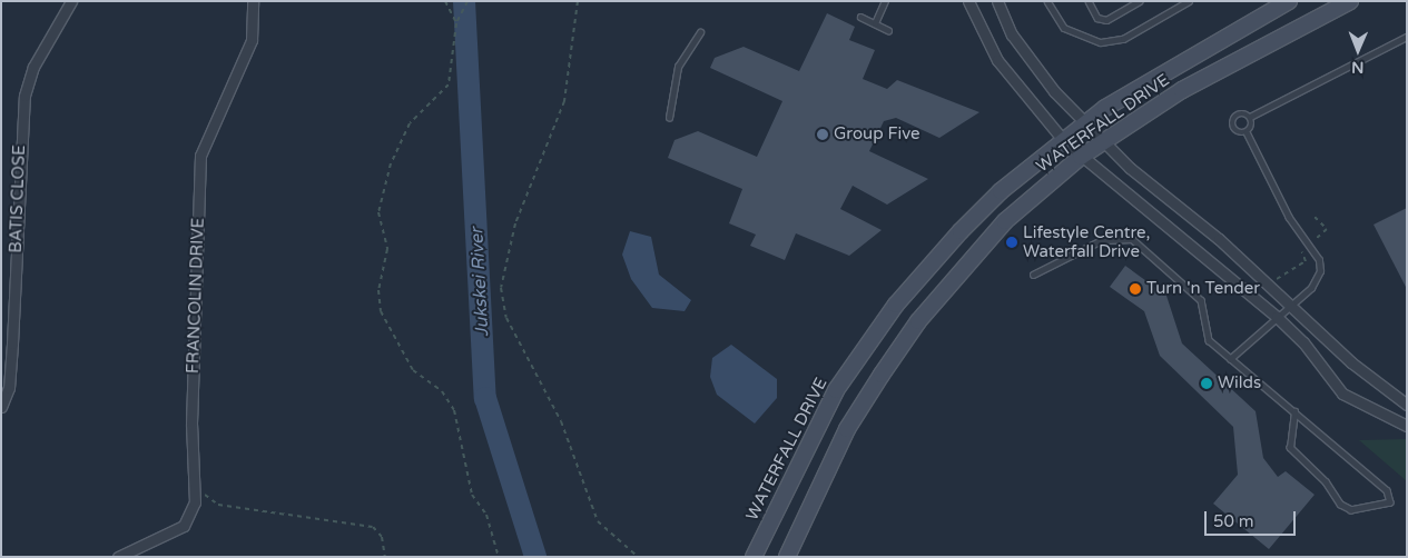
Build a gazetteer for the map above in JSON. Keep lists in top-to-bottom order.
{
  "streets": {
    "main road": ["WATERFALL DRIVE"],
    "street": ["BATIS CLOSE", "FRANCOLIN DRIVE"]
  },
  "water": ["Jukskei River"],
  "places": [
    "Group Five",
    "Lifestyle Centre, Waterfall Drive",
    "Turn 'n Tender",
    "Wilds"
  ],
  "scale_bar": "50 m",
  "north": "bottom"
}
